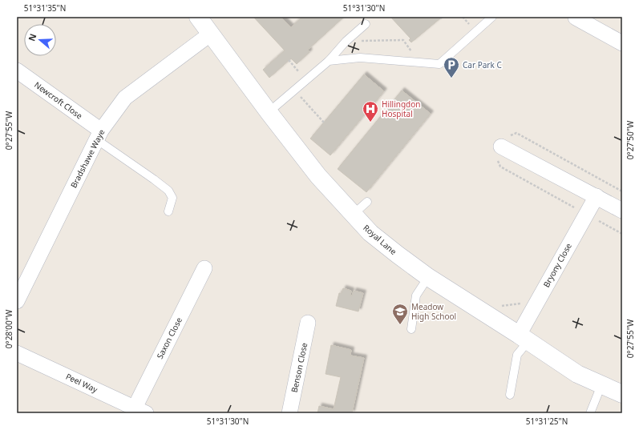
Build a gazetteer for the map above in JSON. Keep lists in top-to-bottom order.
{
  "streets": {
    "street": [
      "Newcroft Close",
      "Bradshawe Waye",
      "Royal Lane",
      "Bryony Close",
      "Saxon Close",
      "Benson Close",
      "Peel Way"
    ]
  },
  "crossings": [
    ["Newcroft Close", "Bradshawe Waye"],
    ["Bradshawe Waye", "Royal Lane"],
    ["Royal Lane", "Bryony Close"],
    ["Saxon Close", "Peel Way"]
  ],
  "places": {
    "parking": ["Car Park C"],
    "hospital": ["Hillingdon Hospital"],
    "school or university": ["Meadow High School"]
  },
  "north": "left",
  "coordinates": [
    "51°31'35\"N",
    "51°31'30\"N",
    "0°27'55\"W",
    "0°27'50\"W",
    "0°28'00\"W",
    "51°31'25\"N"
  ]
}
